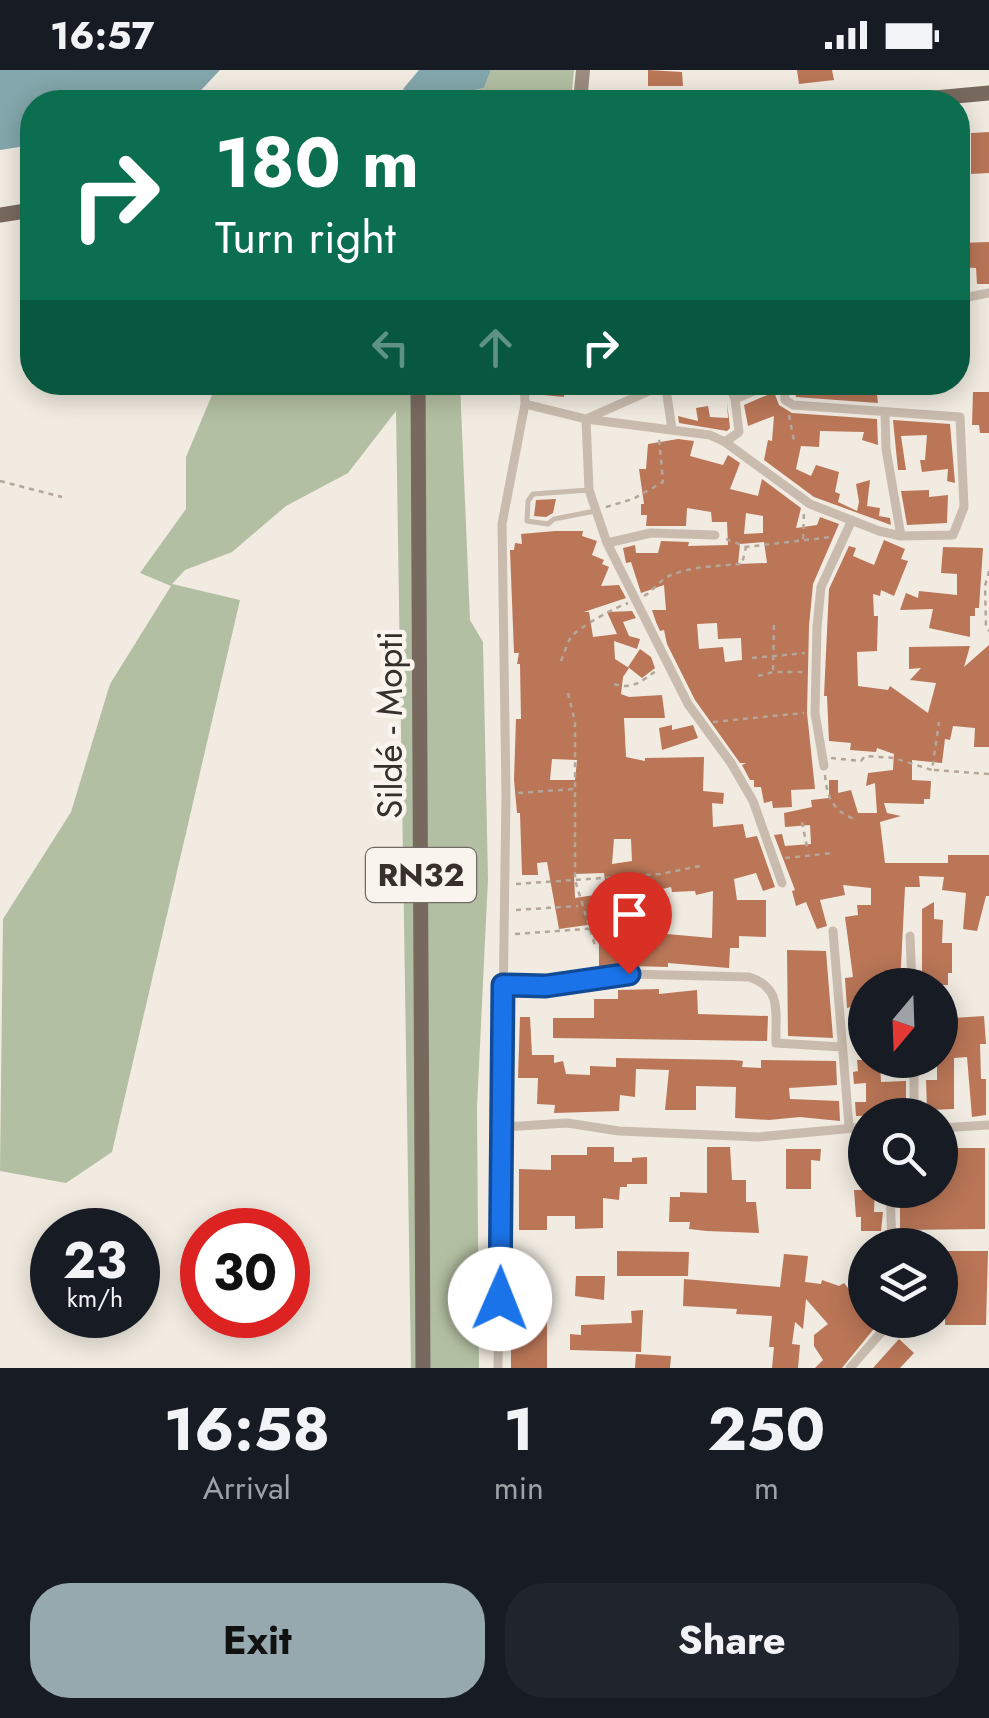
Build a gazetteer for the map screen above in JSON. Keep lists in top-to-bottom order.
{
  "streets": {
    "main road": ["Sildé - Mopti", "RN32"]
  },
  "north": "bottom",
  "page": {
    "status": "16:57",
    "turn": ["180 m", "Turn right"],
    "speed": "23 km/h",
    "limit": "30",
    "eta": [
      "16:58",
      "Arrival",
      "1",
      "min",
      "250",
      "m"
    ],
    "buttons": ["Exit", "Share"]
  }
}
